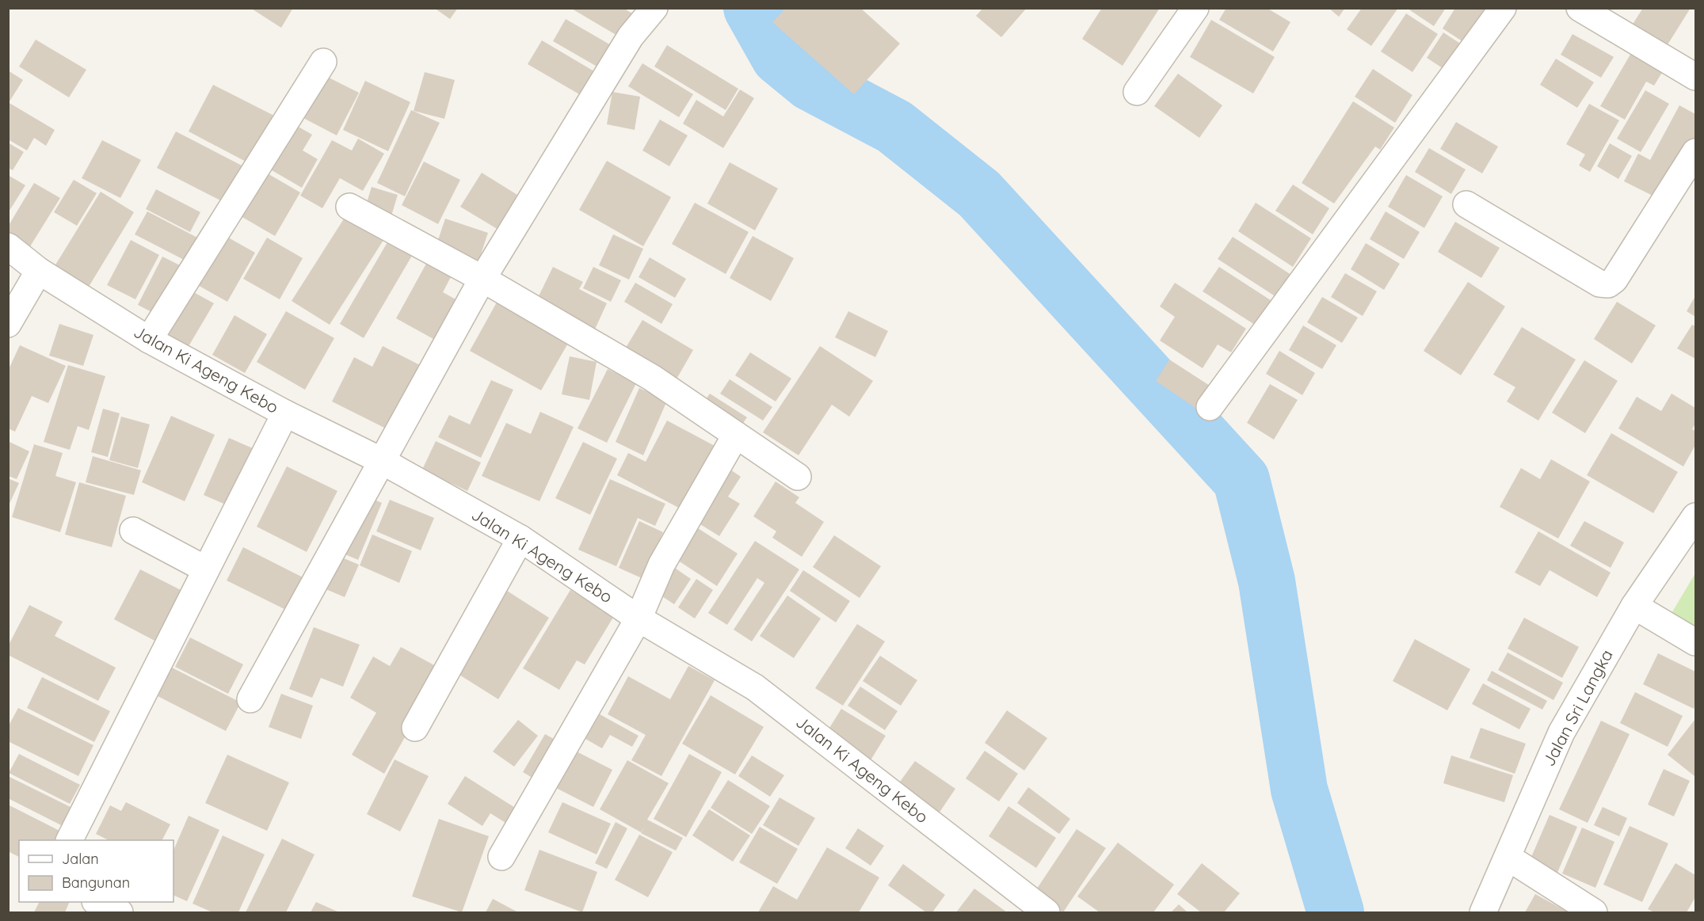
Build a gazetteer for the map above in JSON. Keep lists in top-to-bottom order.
{
  "streets": {
    "street": ["Jalan Ki Ageng Kebo", "Jalan Sri Langka"]
  },
  "legend": ["Jalan", "Bangunan"]
}
